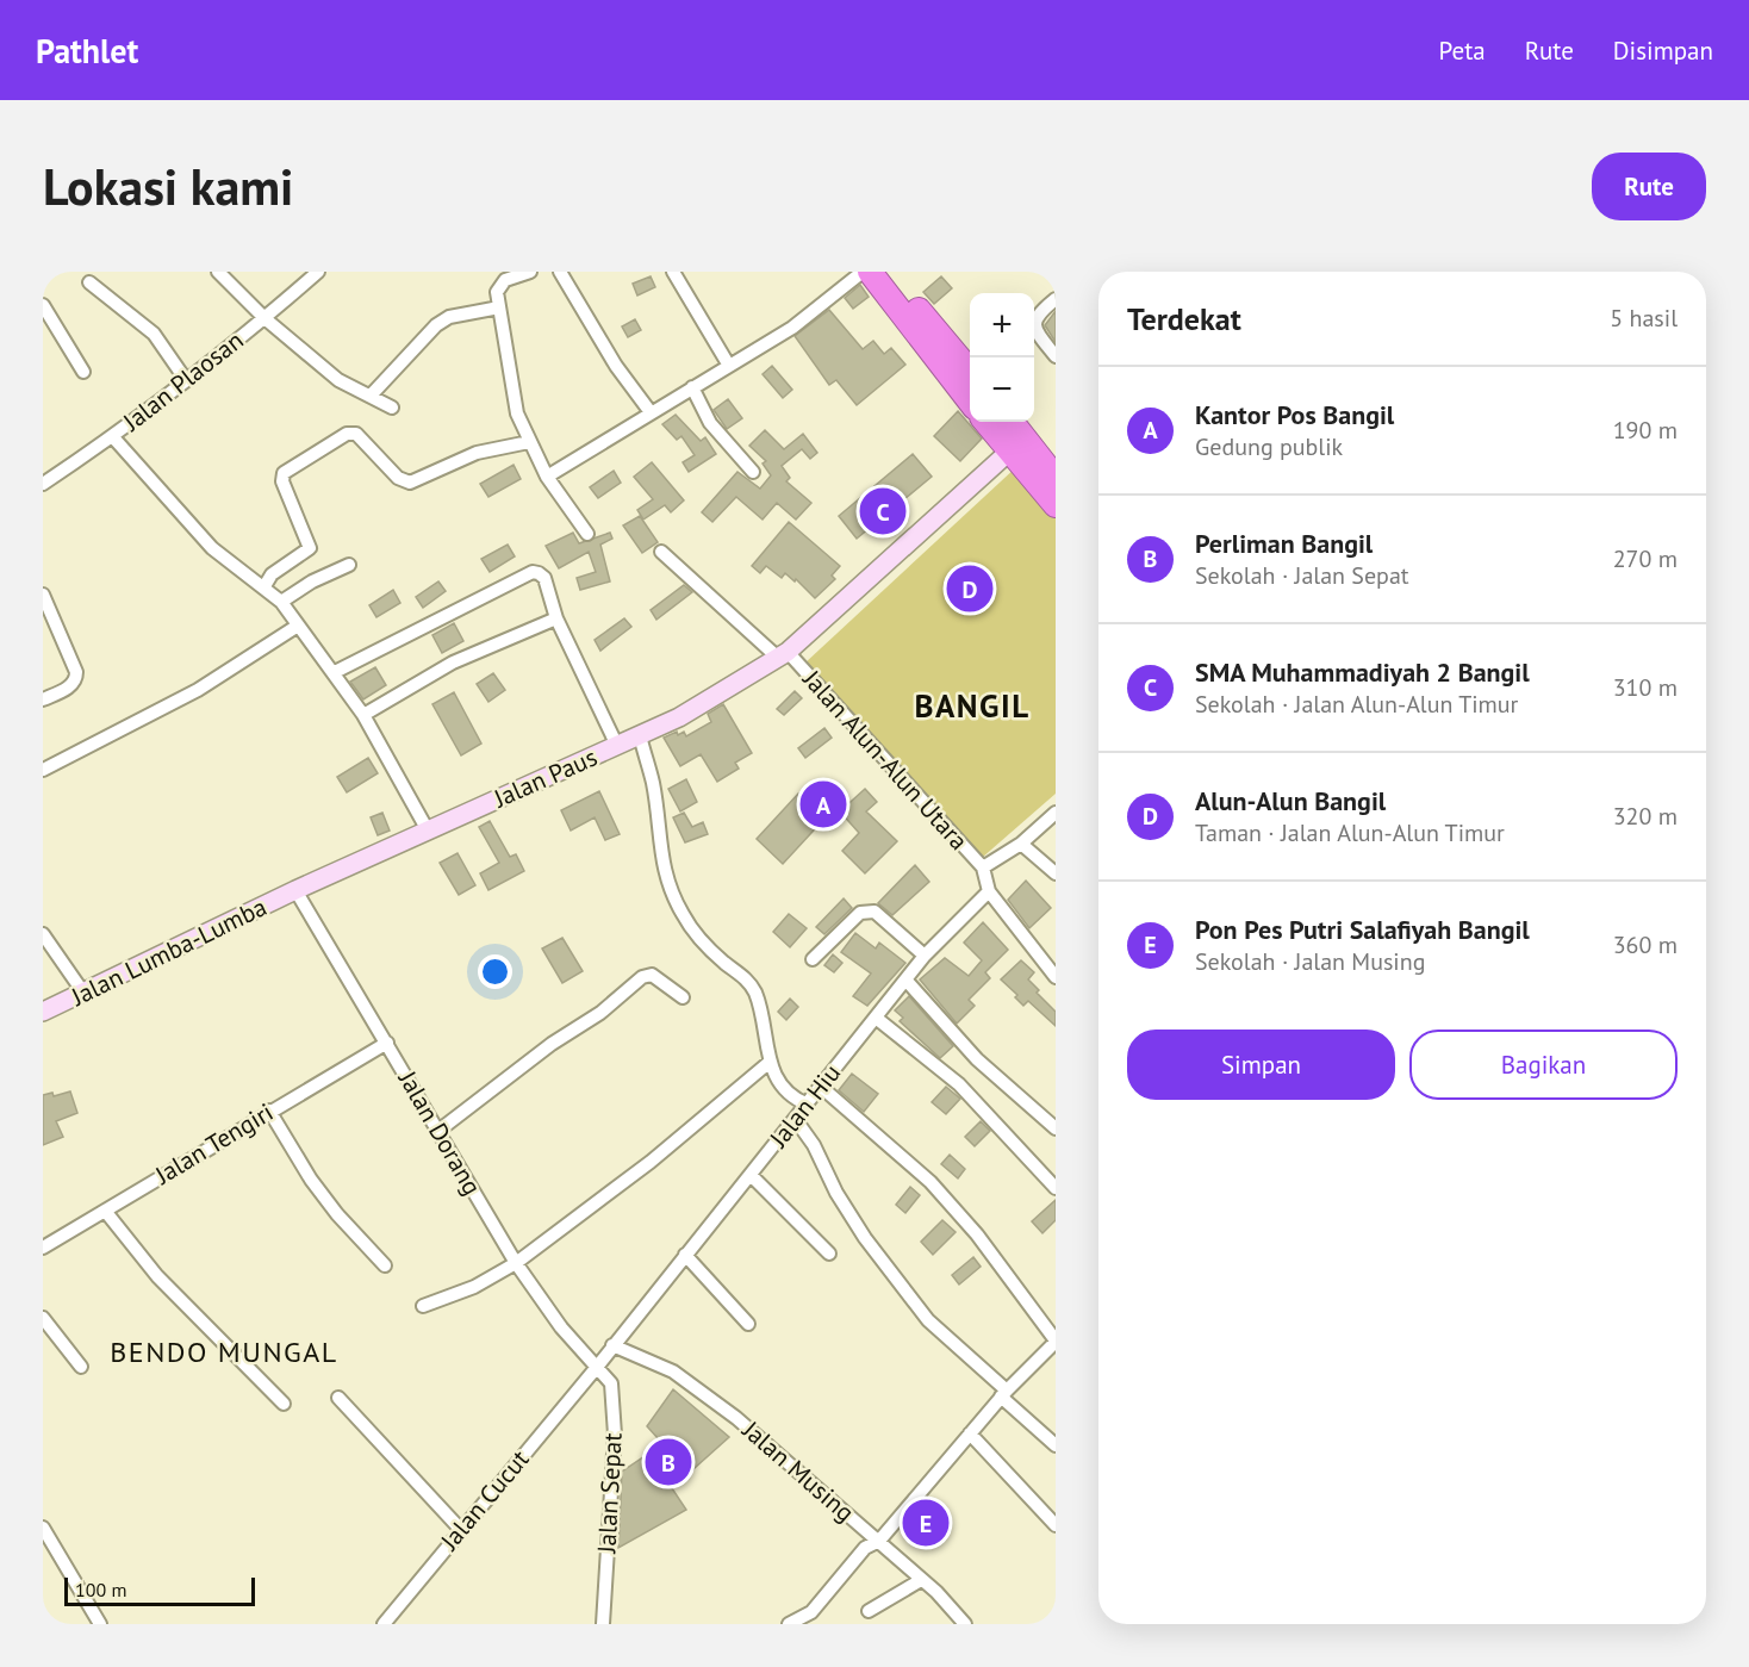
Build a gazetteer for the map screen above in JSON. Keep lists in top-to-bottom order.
{
  "streets": {
    "main road": ["Jalan Paus", "Jalan Lumba-Lumba"],
    "street": [
      "Jalan Plaosan",
      "Jalan Alun-Alun Utara",
      "Jalan Hiu",
      "Jalan Dorang",
      "Jalan Tengiri",
      "Jalan Musing",
      "Jalan Sepat",
      "Jalan Cucut"
    ]
  },
  "crossings": [
    ["Jalan Alun-Alun Utara", "Jalan Paus"],
    ["Jalan Paus", "Jalan Lumba-Lumba"],
    ["Jalan Paus", "Jalan Dorang"],
    ["Jalan Lumba-Lumba", "Jalan Dorang"],
    ["Jalan Hiu", "Jalan Dorang"],
    ["Jalan Hiu", "Jalan Musing"],
    ["Jalan Hiu", "Jalan Sepat"],
    ["Jalan Hiu", "Jalan Cucut"],
    ["Jalan Dorang", "Jalan Tengiri"],
    ["Jalan Dorang", "Jalan Sepat"],
    ["Jalan Dorang", "Jalan Cucut"],
    ["Jalan Sepat", "Jalan Cucut"]
  ],
  "districts": ["BANGIL", "BENDO MUNGAL"],
  "scale_bar": "100 m",
  "page": {
    "header": "Pathlet",
    "nav": ["Peta", "Rute", "Disimpan"],
    "buttons": [
      "Rute",
      ["Simpan", "Bagikan"]
    ],
    "title": "Lokasi kami",
    "heading": ["Terdekat", "5 hasil"],
    "map_buttons": ["+", "−"],
    "list": [
      {
        "mark": "A",
        "name": "Kantor Pos Bangil",
        "note": "Gedung publik",
        "value": "190 m"
      },
      {
        "mark": "B",
        "name": "Perliman Bangil",
        "note": "Sekolah · Jalan Sepat",
        "value": "270 m"
      },
      {
        "mark": "C",
        "name": "SMA Muhammadiyah 2 Bangil",
        "note": "Sekolah · Jalan Alun-Alun Timur",
        "value": "310 m"
      },
      {
        "mark": "D",
        "name": "Alun-Alun Bangil",
        "note": "Taman · Jalan Alun-Alun Timur",
        "value": "320 m"
      },
      {
        "mark": "E",
        "name": "Pon Pes Putri Salafiyah Bangil",
        "note": "Sekolah · Jalan Musing",
        "value": "360 m"
      }
    ],
    "pins": [
      "C",
      "D",
      "A",
      "B",
      "E"
    ],
    "scale": "100 m"
  }
}
